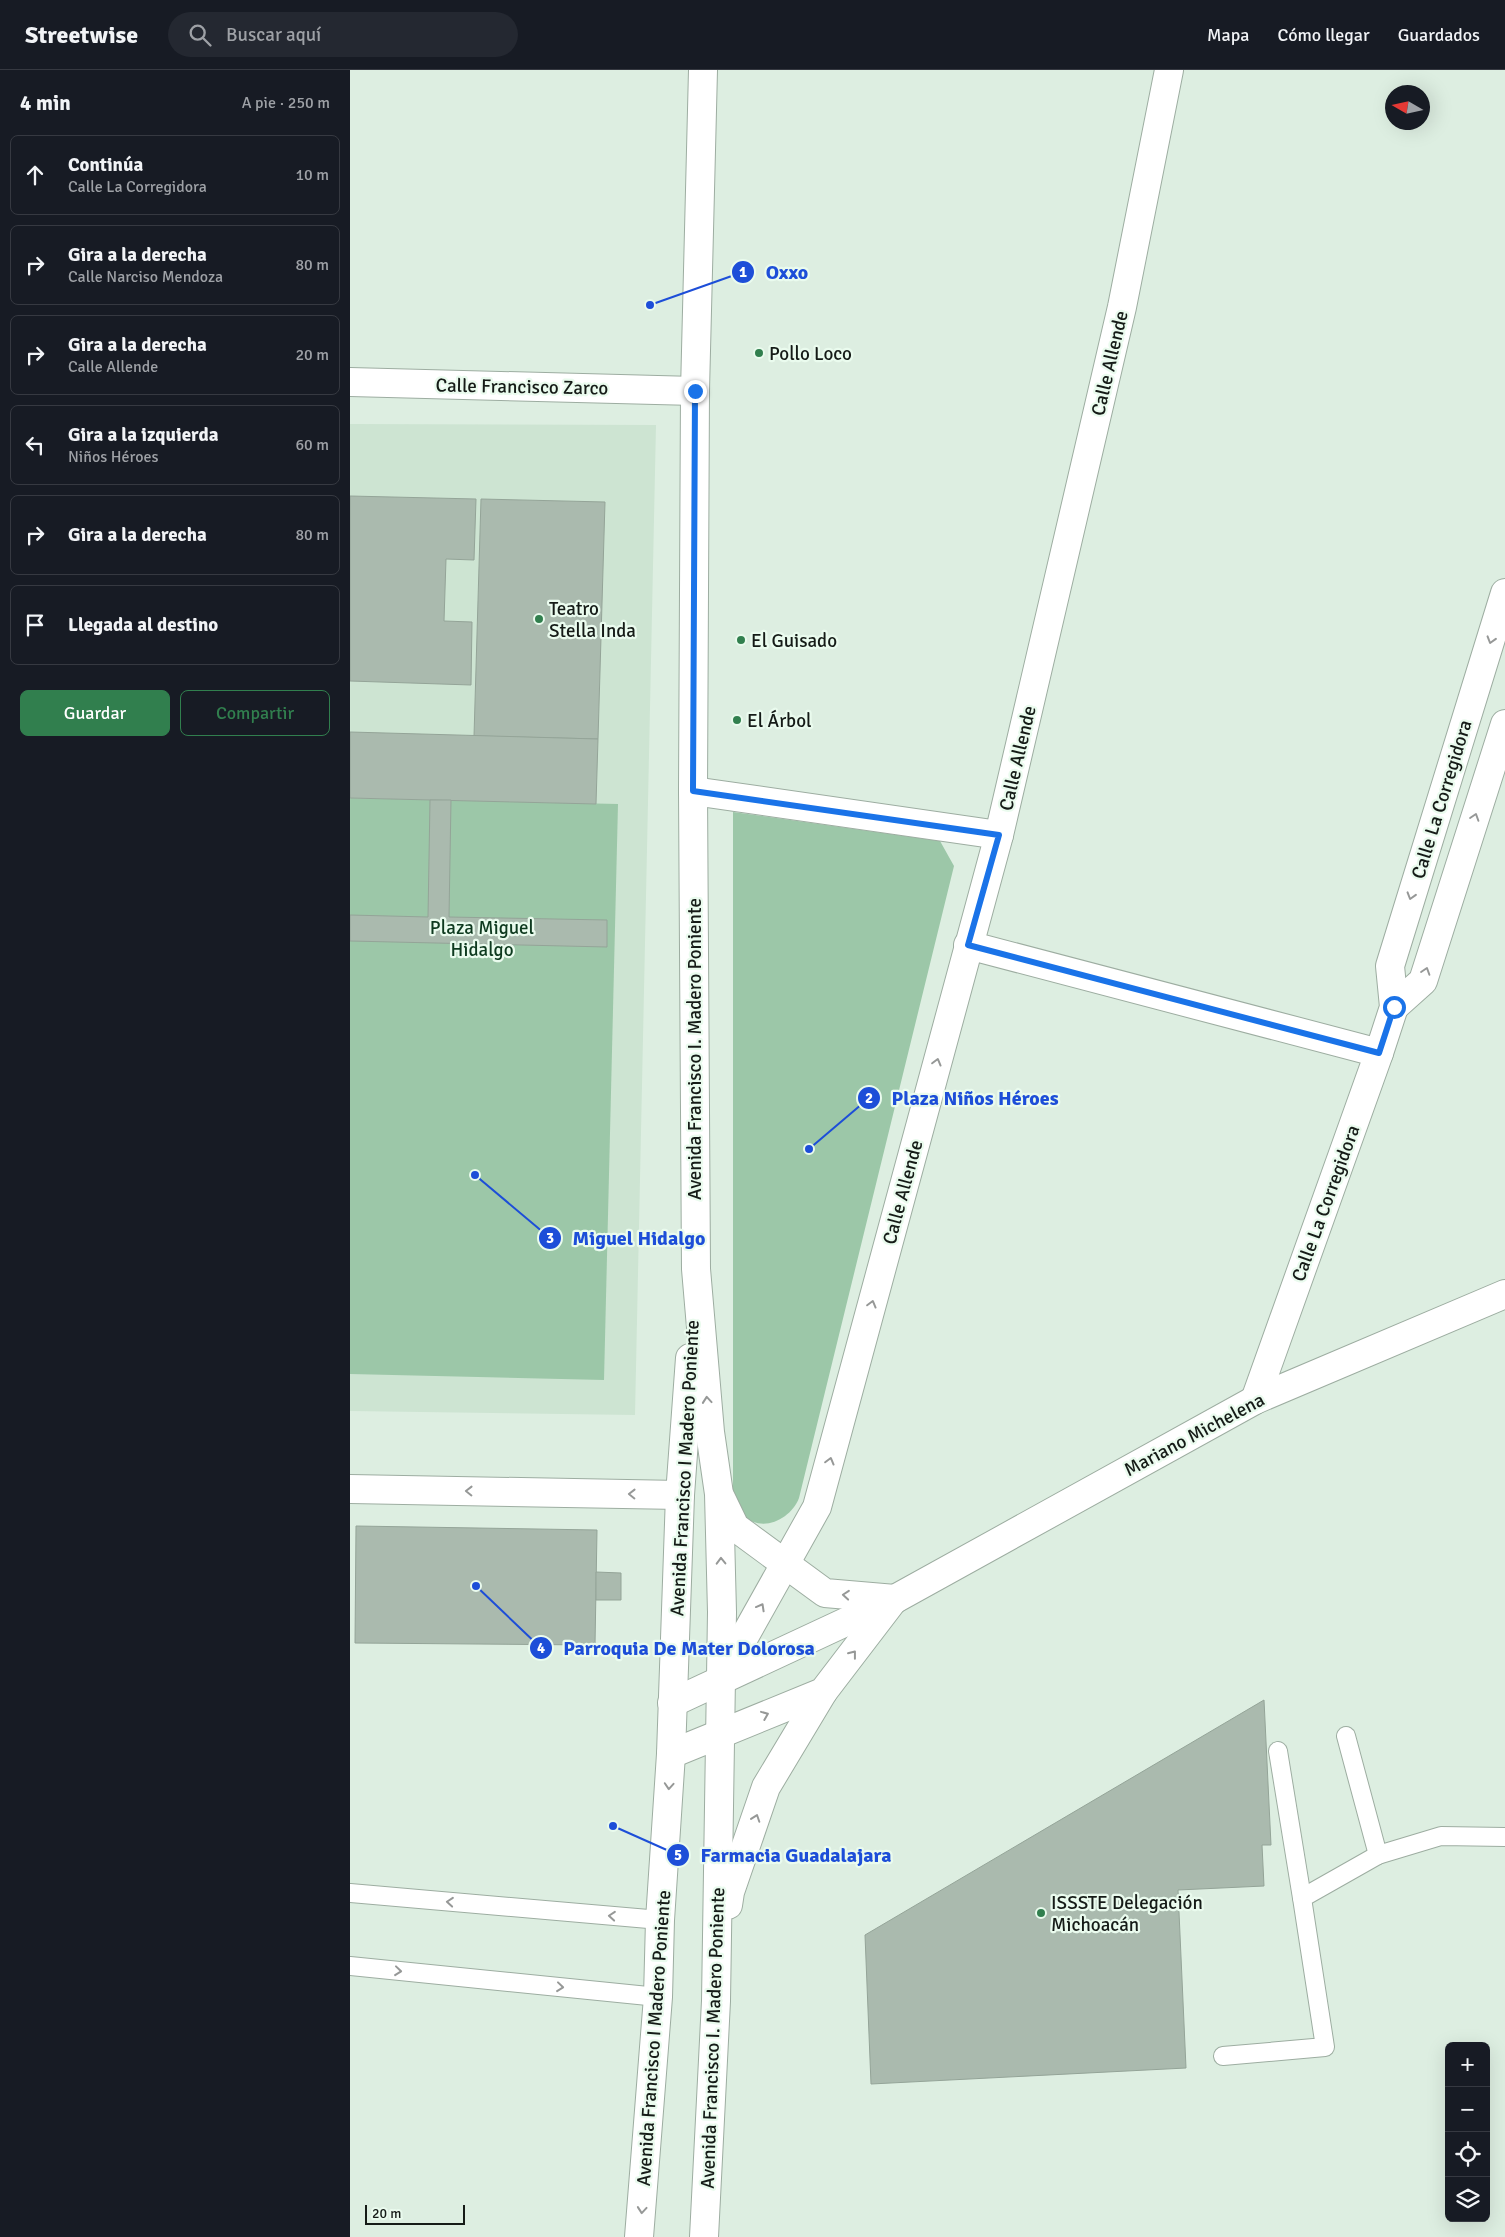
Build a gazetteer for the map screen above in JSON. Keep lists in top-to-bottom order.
{
  "streets": {
    "street": [
      "Calle Allende",
      "Calle Francisco Zarco",
      "Calle La Corregidora",
      "Avenida Francisco I. Madero Poniente",
      "Mariano Michelena",
      "Avenida Francisco I Madero Poniente"
    ]
  },
  "crossings": [
    ["Calle Allende", "Avenida Francisco I. Madero Poniente"],
    ["Calle Allende", "Mariano Michelena"],
    ["Calle Francisco Zarco", "Avenida Francisco I. Madero Poniente"],
    ["Calle La Corregidora", "Mariano Michelena"],
    ["Avenida Francisco I. Madero Poniente", "Mariano Michelena"],
    ["Avenida Francisco I. Madero Poniente", "Avenida Francisco I Madero Poniente"],
    ["Mariano Michelena", "Avenida Francisco I Madero Poniente"]
  ],
  "one_way": ["Calle Allende", "Avenida Francisco I Madero Poniente"],
  "parks": ["Plaza Miguel Hidalgo"],
  "places": [
    "Oxxo",
    "Pollo Loco",
    "Teatro Stella Inda",
    "El Guisado",
    "El Árbol",
    "Plaza Niños Héroes",
    "Miguel Hidalgo",
    "Parroquia De Mater Dolorosa",
    "Farmacia Guadalajara",
    "ISSSTE Delegación Michoacán"
  ],
  "scale_bar": "20 m",
  "north": "left",
  "page": {
    "header": "Streetwise",
    "search": "Buscar aquí",
    "nav": ["Mapa", "Cómo llegar", "Guardados"],
    "heading": ["4 min", "A pie · 250 m"],
    "list": [
      ["Continúa", "Calle La Corregidora", "10 m"],
      ["Gira a la derecha", "Calle Narciso Mendoza", "80 m"],
      ["Gira a la derecha", "Calle Allende", "20 m"],
      ["Gira a la izquierda", "Niños Héroes", "60 m"],
      ["Gira a la derecha", "80 m"],
      "Llegada al destino"
    ],
    "buttons": ["Guardar", "Compartir"],
    "map_buttons": ["+", "−"],
    "scale": "20 m"
  }
}
